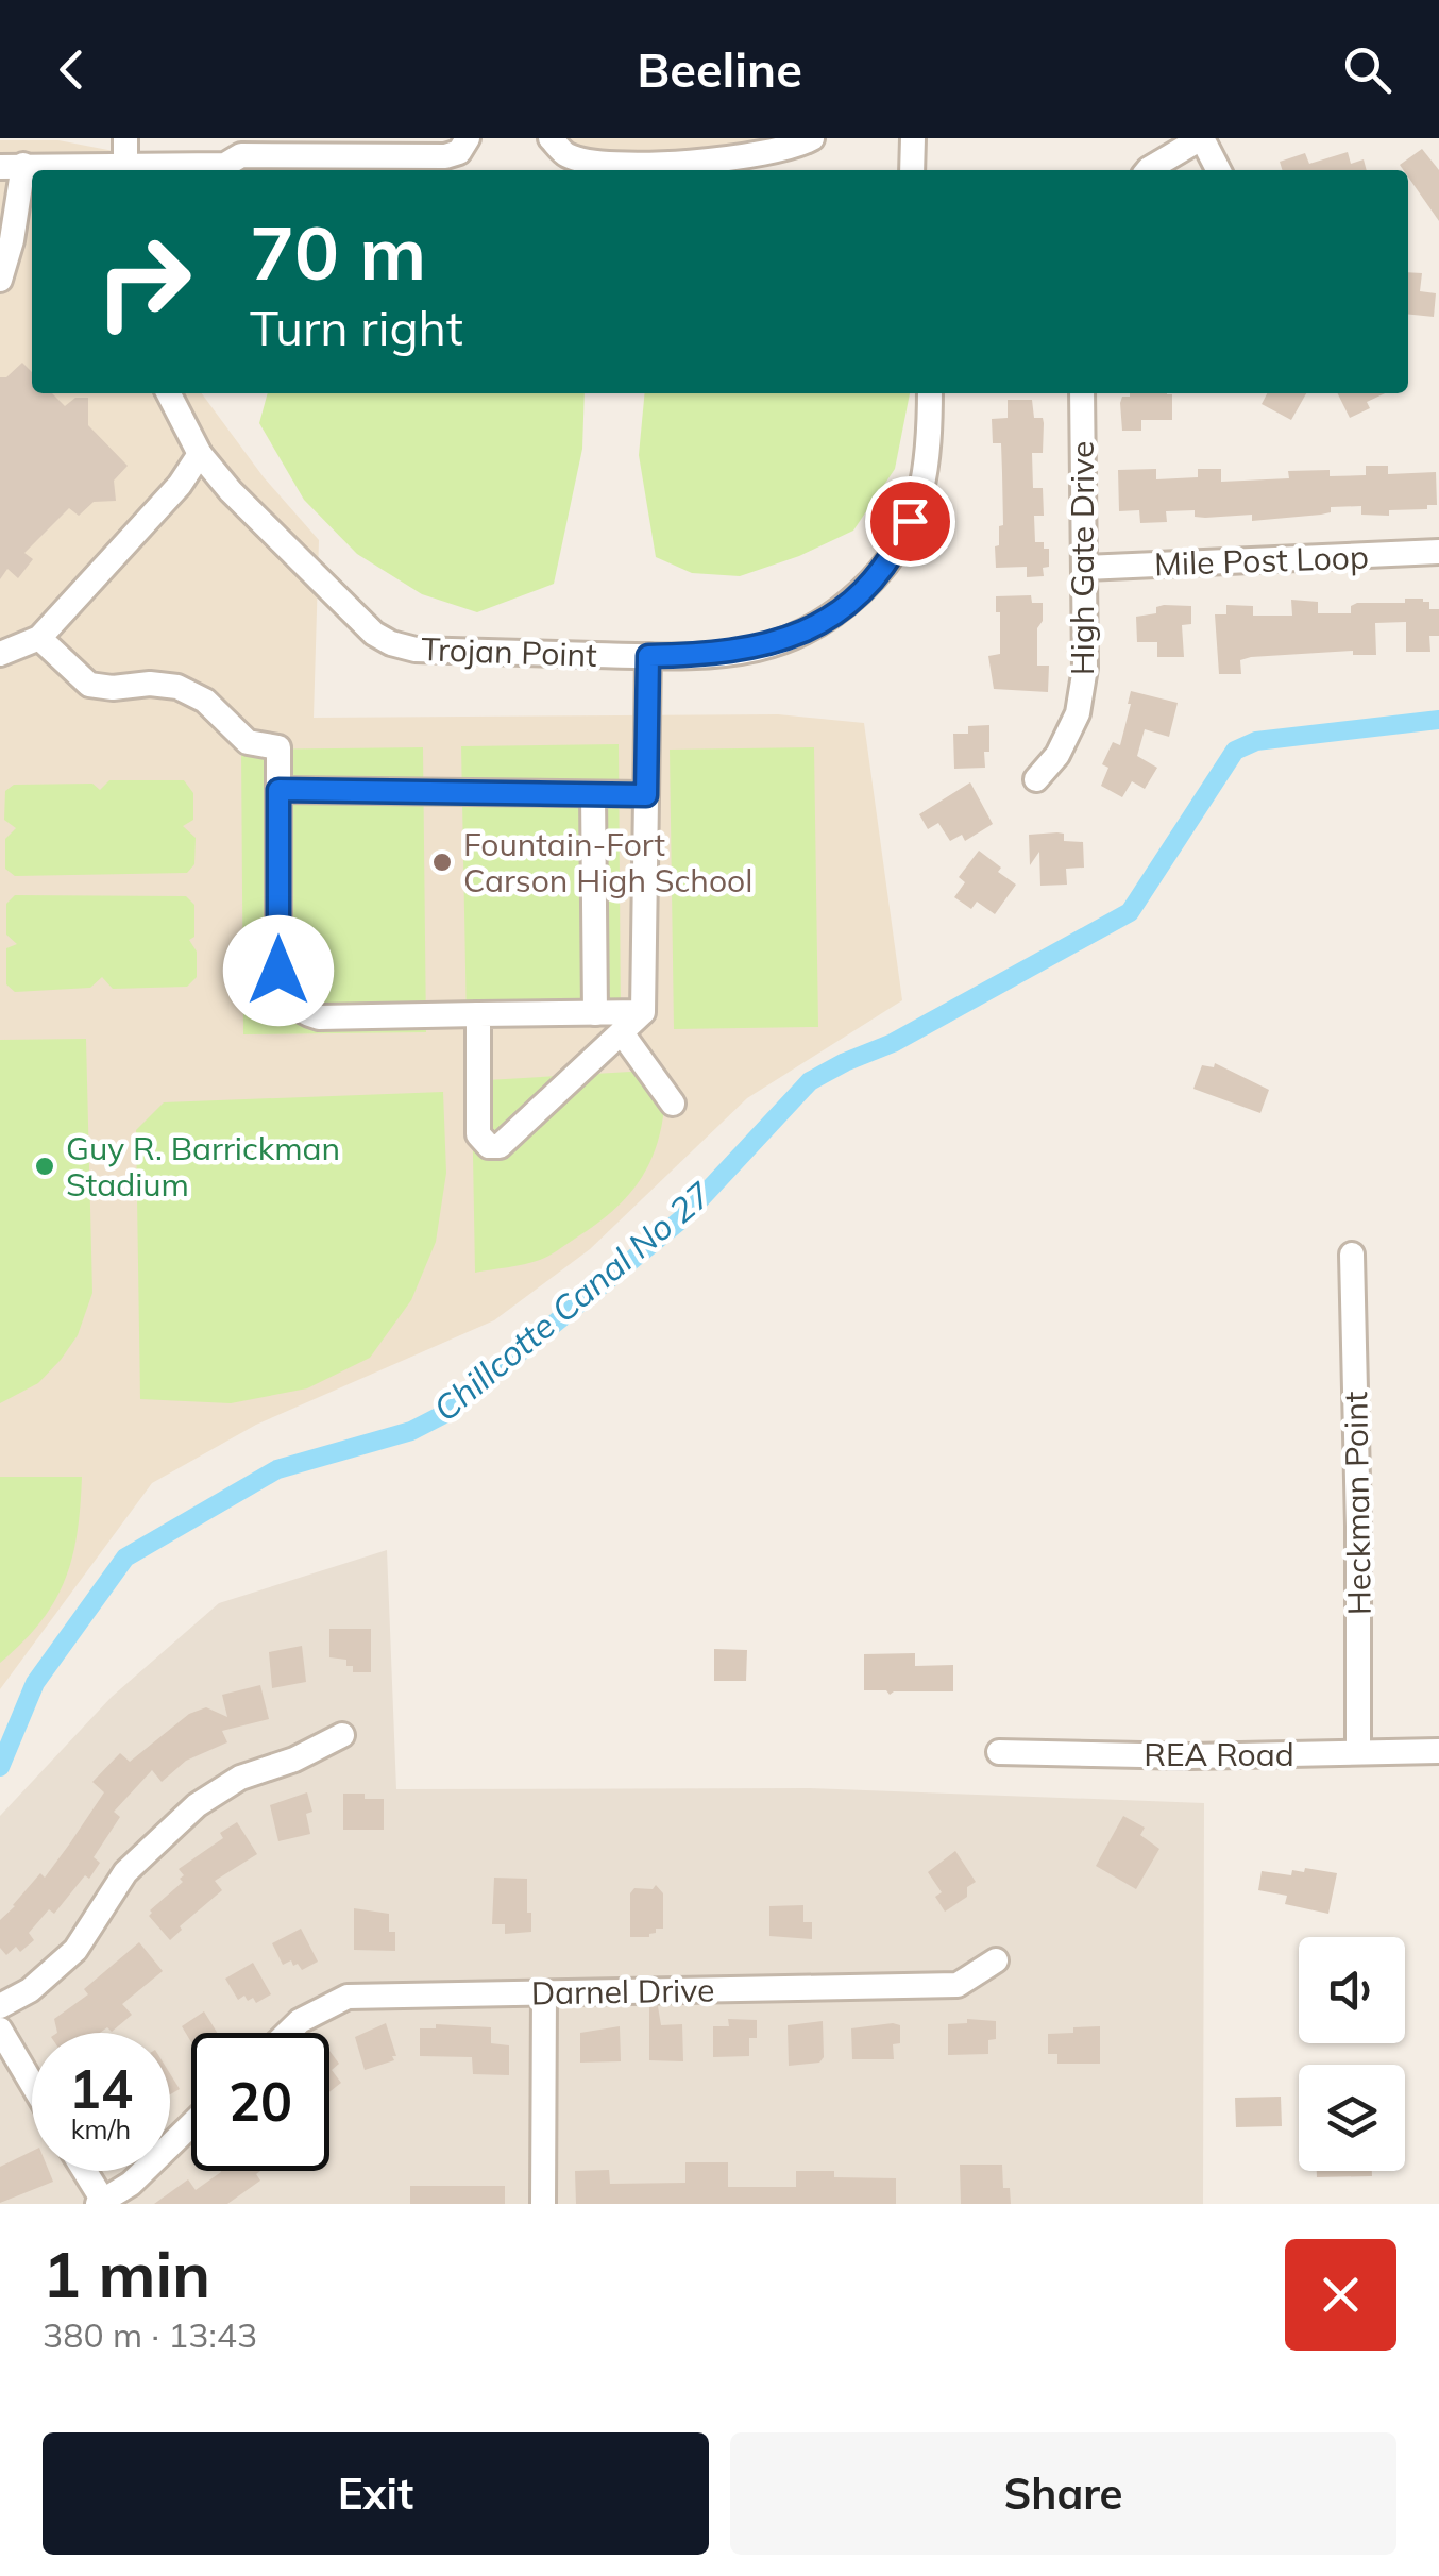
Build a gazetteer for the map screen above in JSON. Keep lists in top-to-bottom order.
{
  "streets": {
    "street": [
      "High Gate Drive",
      "Mile Post Loop",
      "Trojan Point",
      "Heckman Point",
      "REA Road",
      "Darnel Drive"
    ]
  },
  "crossings": [
    ["High Gate Drive", "Mile Post Loop"],
    ["Heckman Point", "REA Road"]
  ],
  "water": ["Chillcotte Canal No 27"],
  "places": ["Fountain-Fort Carson High School", "Guy R. Barrickman Stadium"],
  "page": {
    "header": "Beeline",
    "turn": ["70 m", "Turn right"],
    "speed": "14 km/h",
    "limit": "20",
    "heading": ["1 min", "380 m · 13:43"],
    "buttons": ["Exit", "Share"]
  }
}
